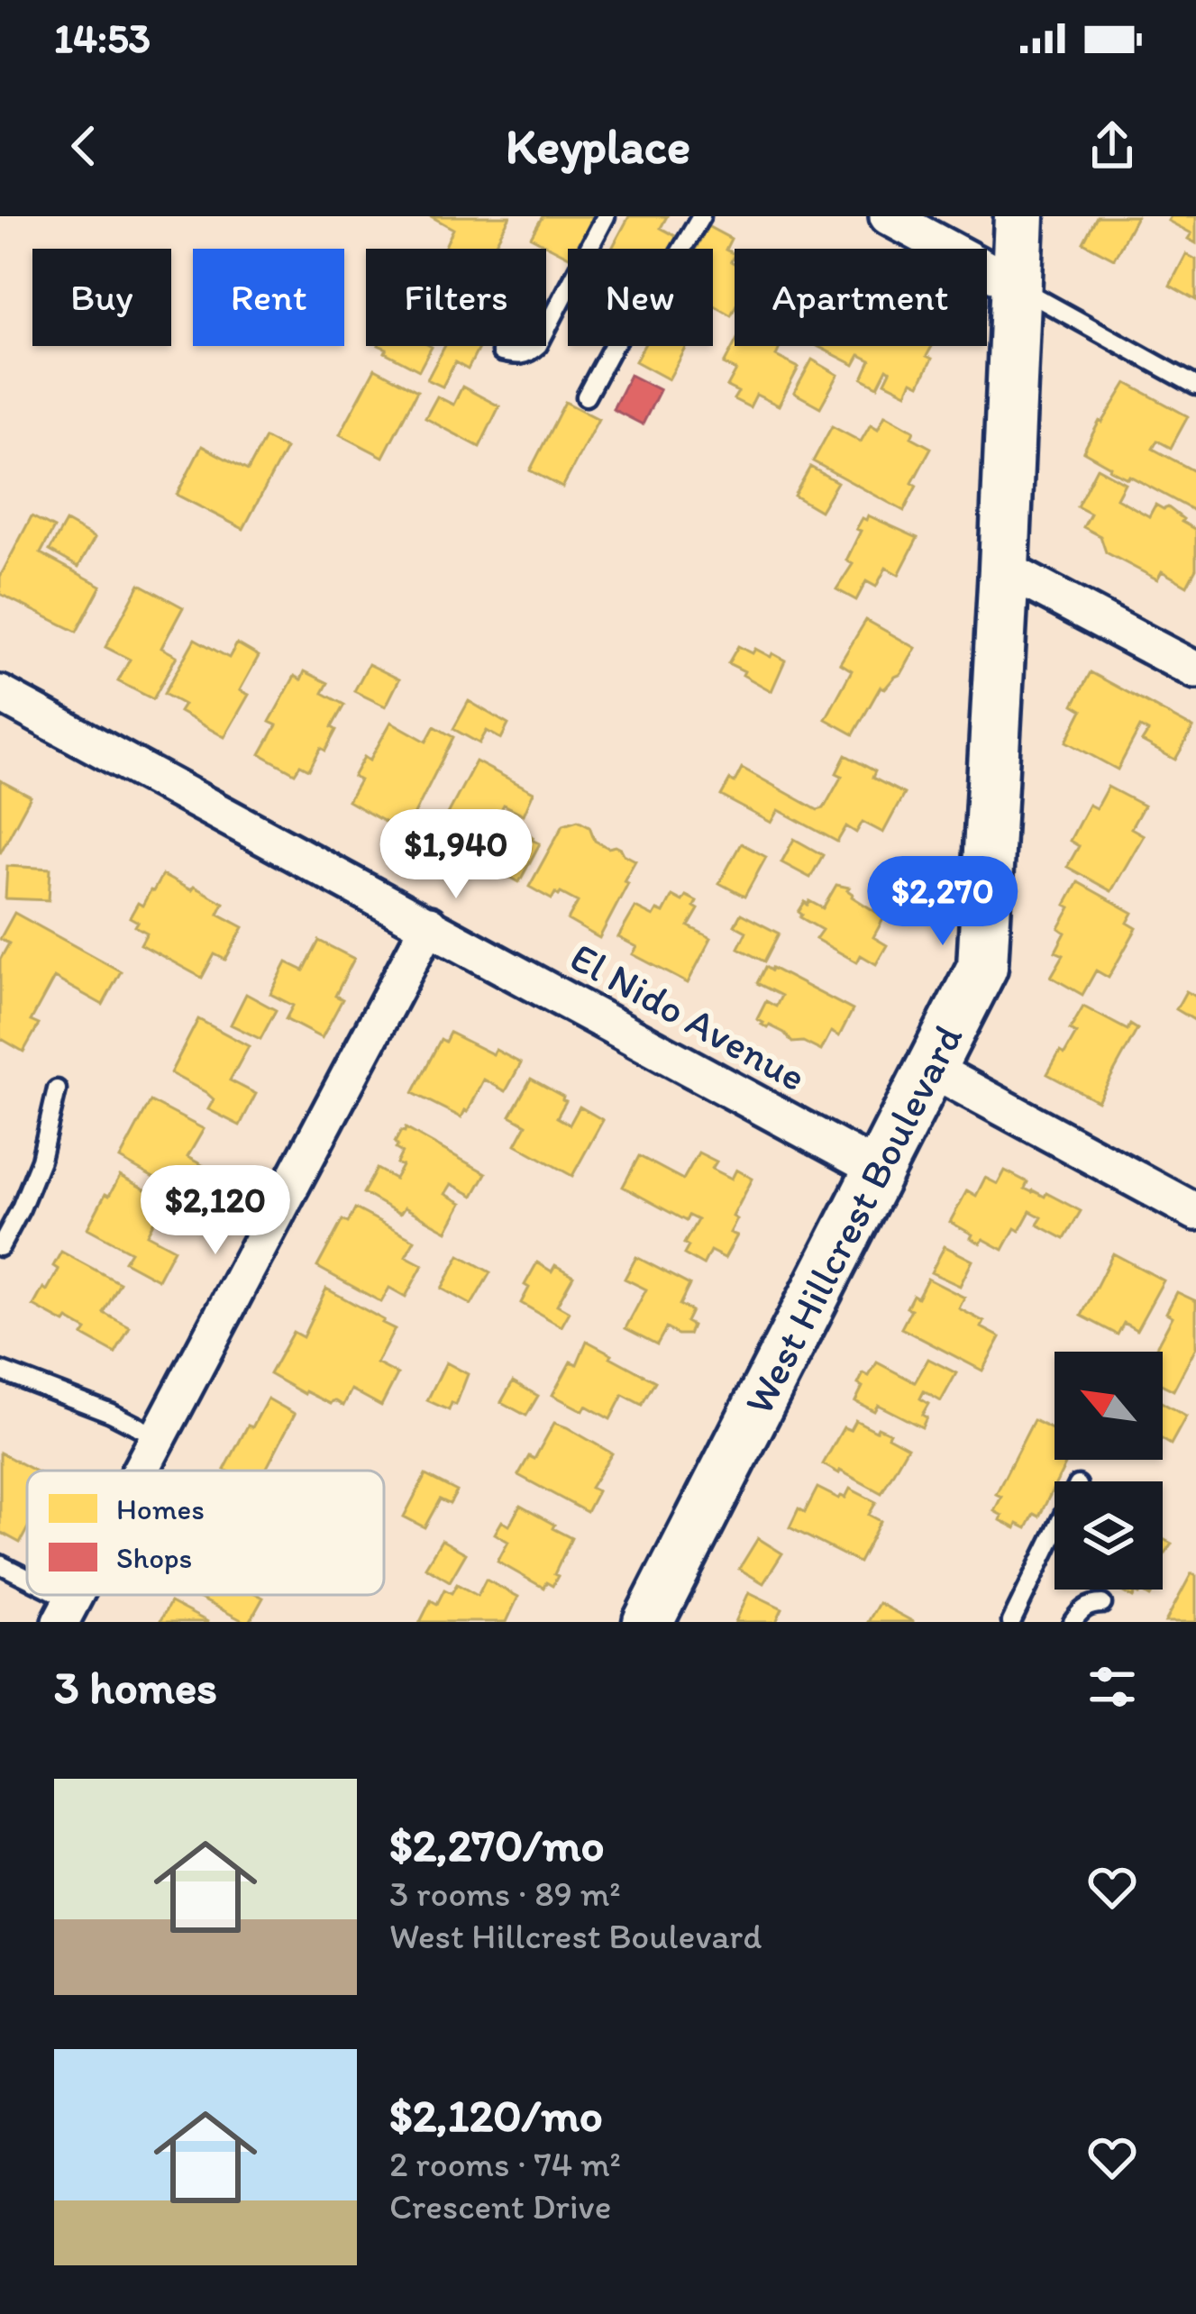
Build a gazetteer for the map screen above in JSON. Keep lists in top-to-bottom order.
{
  "streets": {
    "street": ["El Nido Avenue", "West Hillcrest Boulevard"]
  },
  "crossings": [
    ["El Nido Avenue", "West Hillcrest Boulevard"]
  ],
  "legend": ["Homes", "Shops"],
  "north": "top left",
  "page": {
    "status": "14:53",
    "header": "Keyplace",
    "chip": [
      "Buy",
      "Rent",
      "Filters",
      "New",
      "Apartment"
    ],
    "price": ["$1,940", "$2,270", "$2,120"],
    "heading": "3 homes",
    "list": [
      {
        "name": "$2,270/mo",
        "note": "3 rooms · 89 m² · West Hillcrest Boulevard"
      },
      {
        "name": "$2,120/mo",
        "note": "2 rooms · 74 m² · Crescent Drive"
      }
    ]
  }
}
